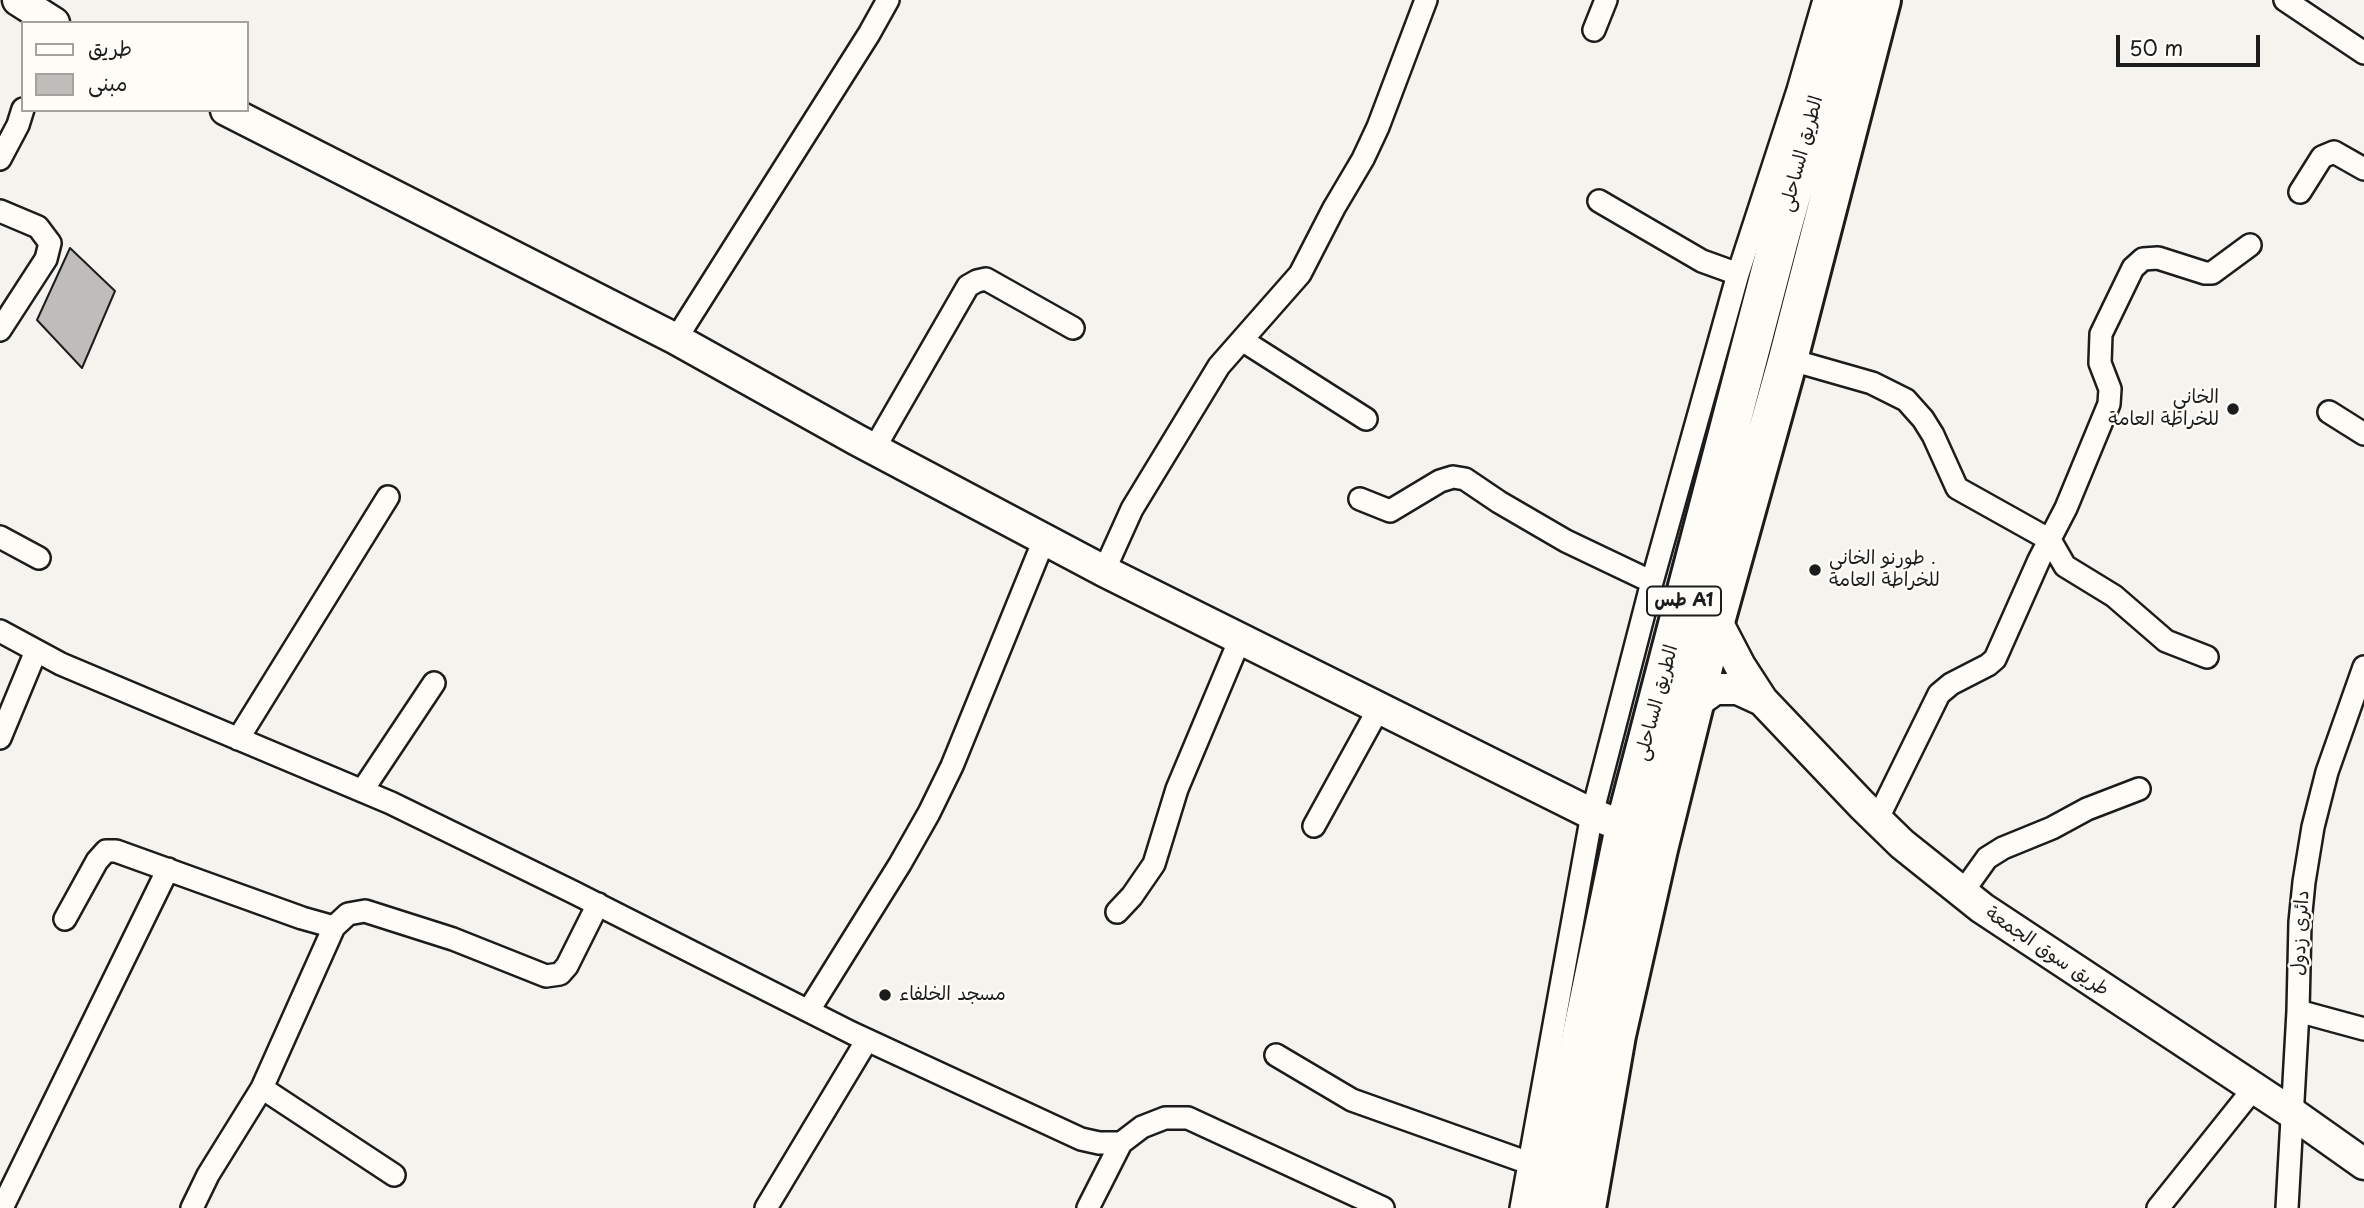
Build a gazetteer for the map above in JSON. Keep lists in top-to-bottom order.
{
  "streets": {
    "highway": ["الطريق الساحلى", "طس A1"],
    "street": ["دائرى زدول", "طريق سوق الجمعة"]
  },
  "crossings": [
    ["الطريق الساحلى", "طريق سوق الجمعة"],
    ["دائرى زدول", "طريق سوق الجمعة"]
  ],
  "places": ["الخاني للخراطة العامة", "طورنو الخاني . للخراطة العامة", "مسجد الخلفاء"],
  "legend": ["طريق", "مبنى"],
  "scale_bar": "50 m"
}
